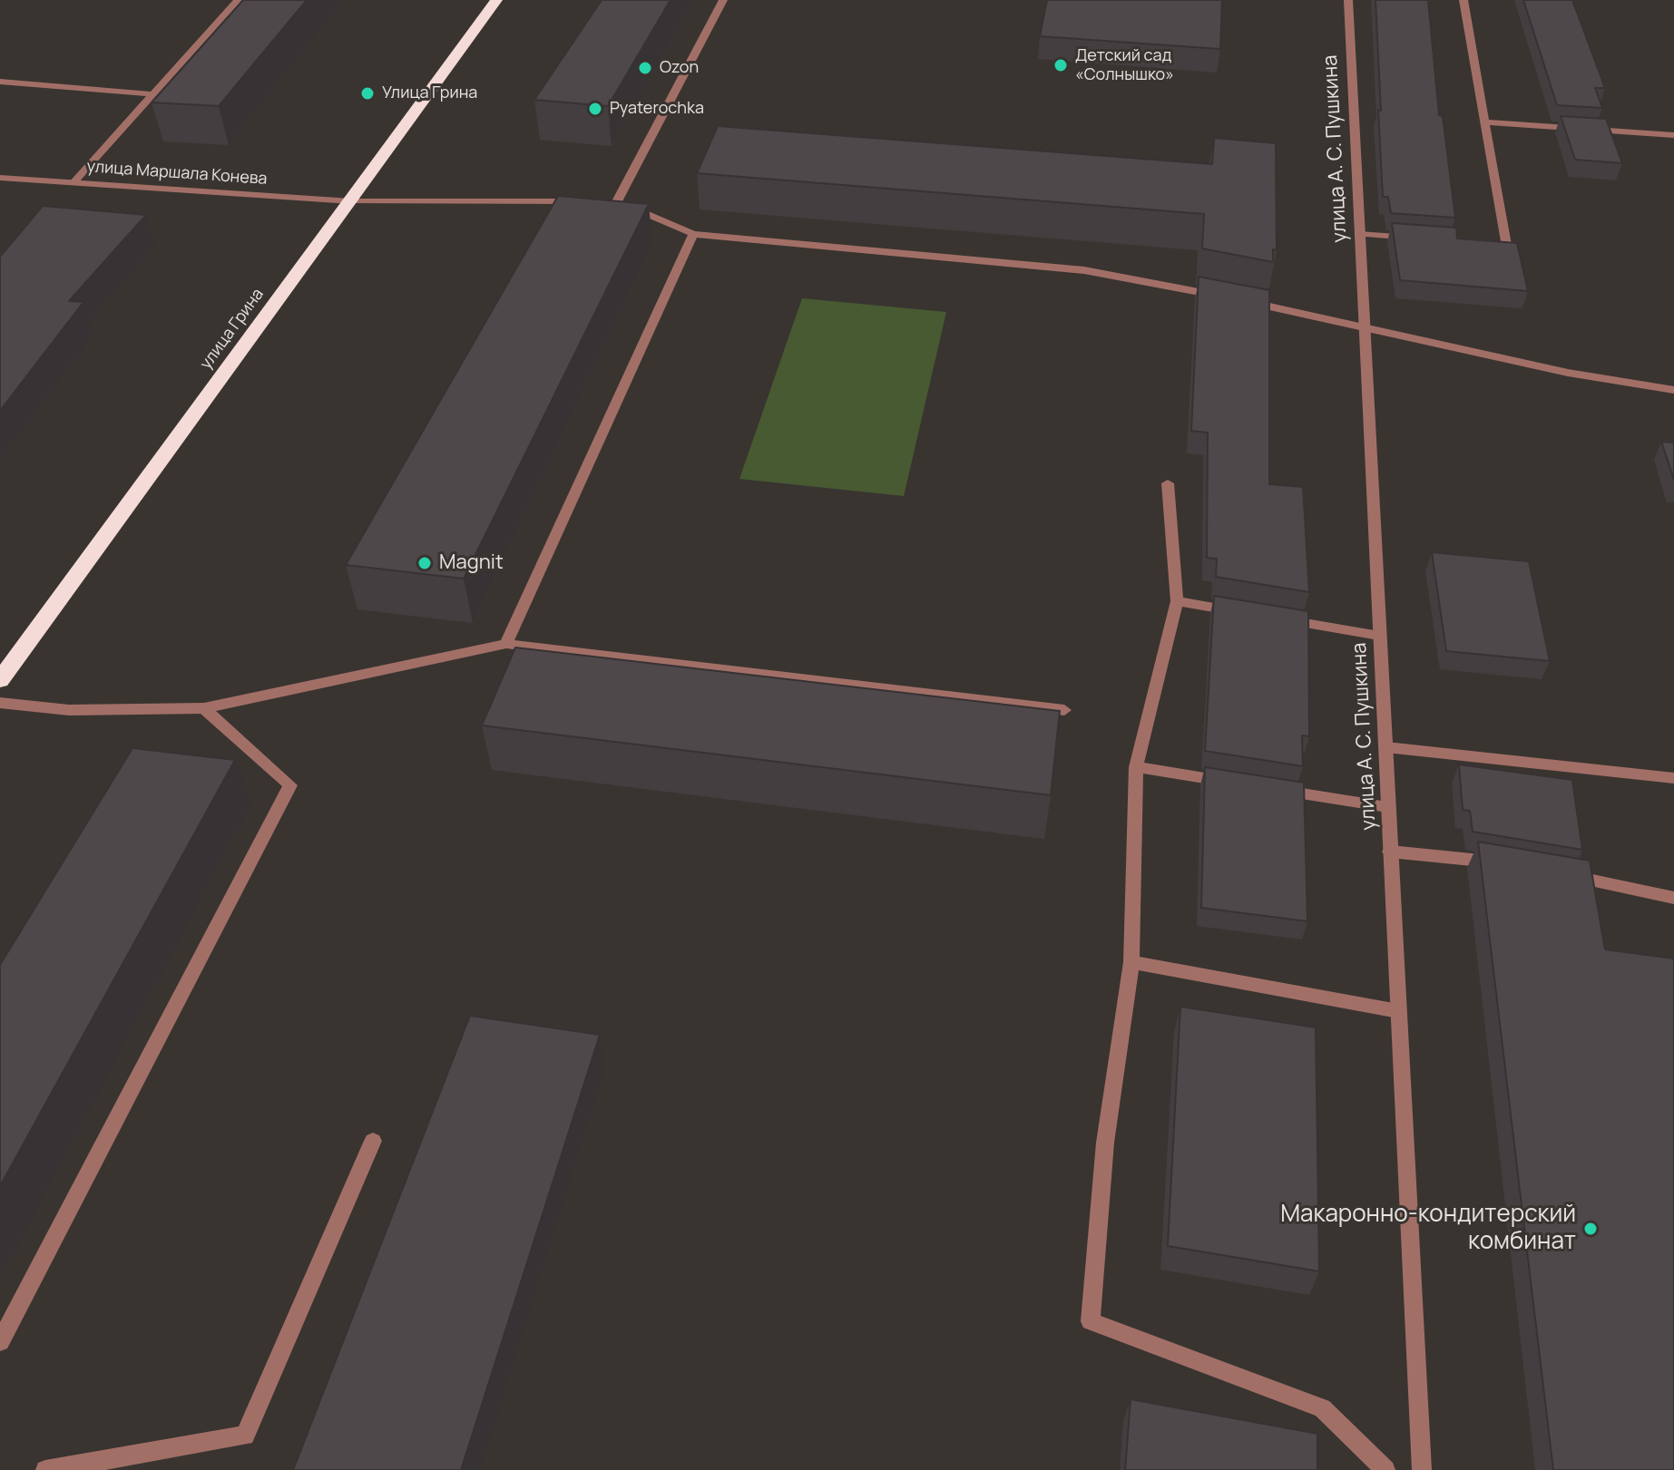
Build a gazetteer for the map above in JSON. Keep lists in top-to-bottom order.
{
  "streets": {
    "highway": ["улица Грина"],
    "street": ["улица А. С. Пушкина", "улица Маршала Конева"]
  },
  "crossings": [
    ["улица Маршала Конева", "улица Грина"]
  ],
  "places": [
    "Детский сад «Солнышко»",
    "Ozon",
    "Улица Грина",
    "Pyaterochka",
    "Magnit",
    "Макаронно-кондитерский комбинат"
  ]
}
